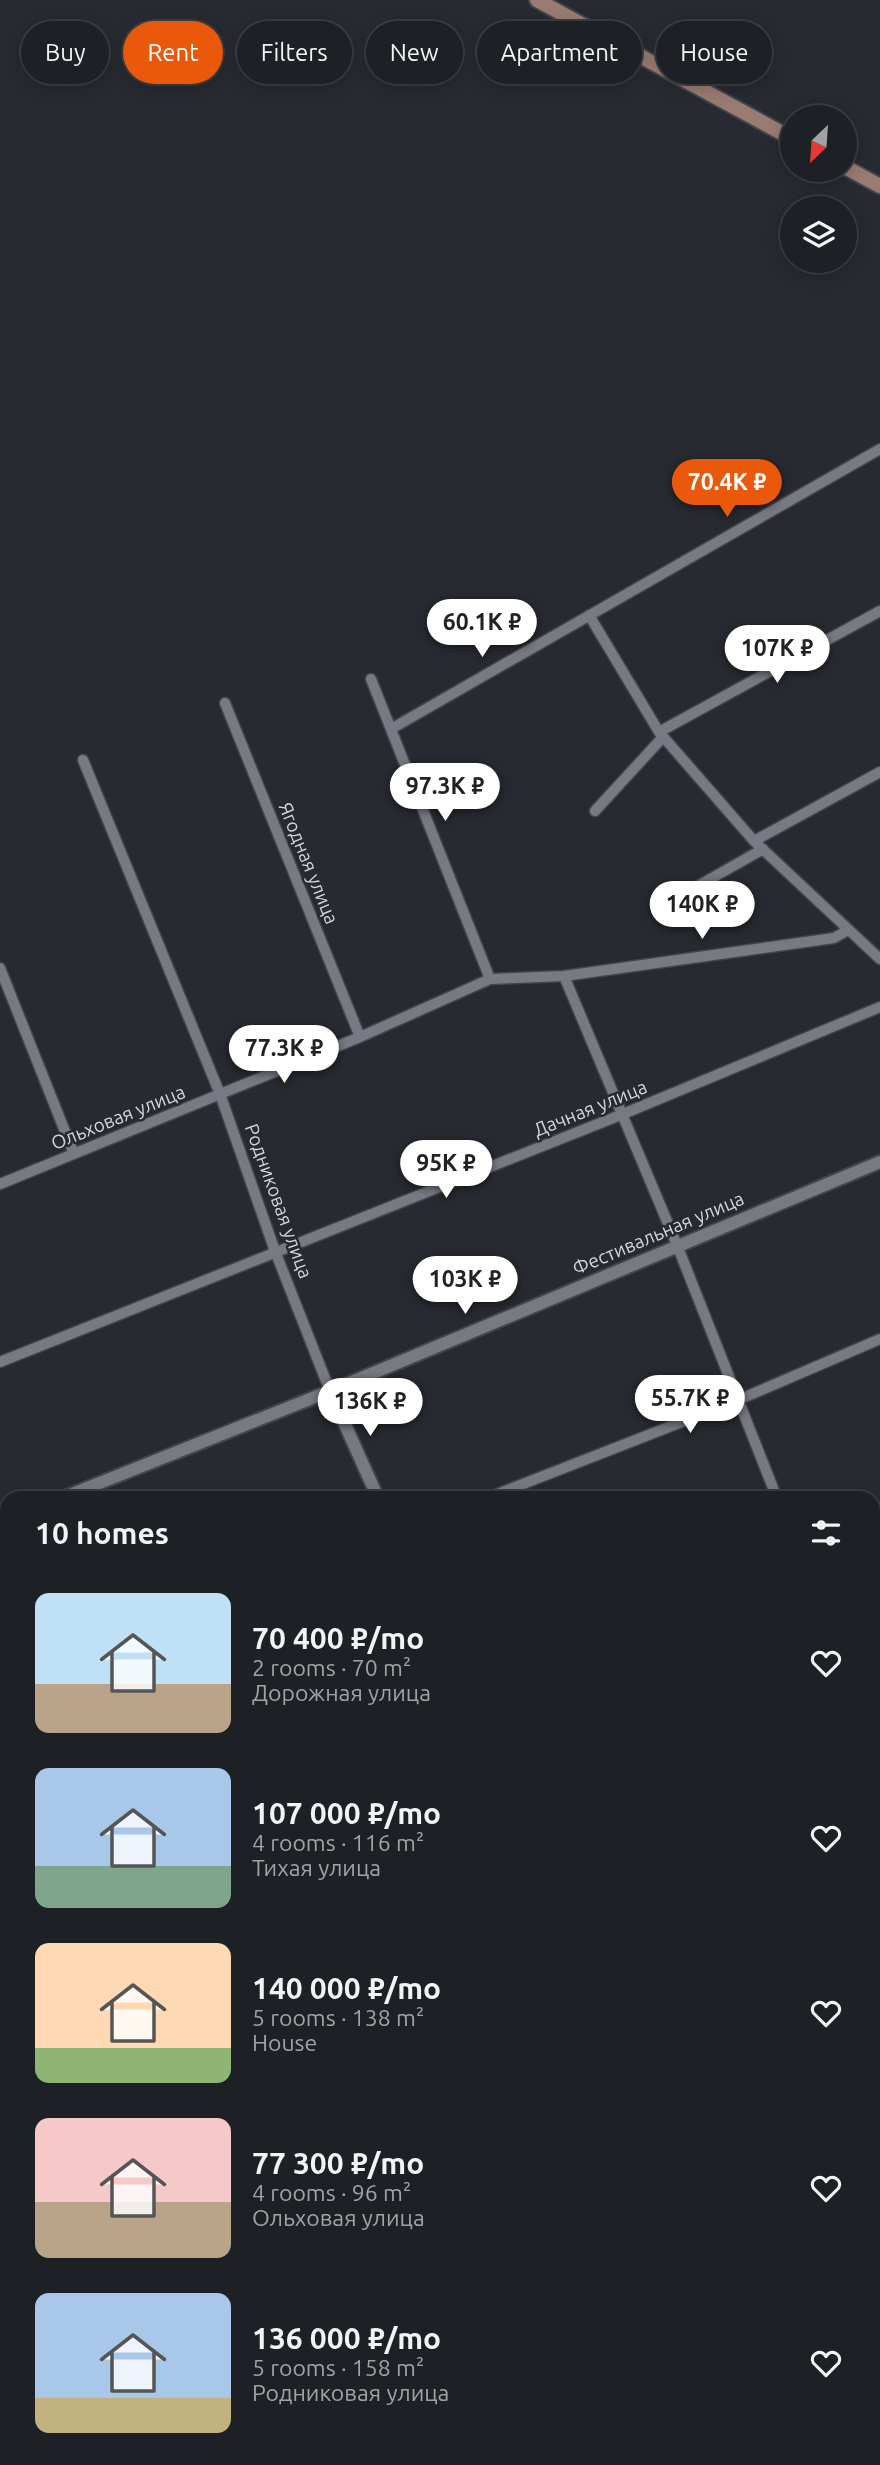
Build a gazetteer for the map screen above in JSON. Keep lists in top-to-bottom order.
{
  "streets": {
    "street": [
      "Ягодная улица",
      "Дачная улица",
      "Ольховая улица",
      "Родниковая улица",
      "Фестивальная улица"
    ]
  },
  "crossings": [
    ["Ягодная улица", "Ольховая улица"],
    ["Дачная улица", "Родниковая улица"],
    ["Ольховая улица", "Родниковая улица"],
    ["Родниковая улица", "Фестивальная улица"]
  ],
  "north": "bottom left",
  "page": {
    "chip": [
      "Buy",
      "Rent",
      "Filters",
      "New",
      "Apartment",
      "House"
    ],
    "price": [
      "70.4K ₽",
      "60.1K ₽",
      "107K ₽",
      "97.3K ₽",
      "140K ₽",
      "77.3K ₽",
      "95K ₽",
      "103K ₽",
      "55.7K ₽",
      "136K ₽"
    ],
    "heading": "10 homes",
    "list": [
      {
        "name": "70 400 ₽/mo",
        "note": "2 rooms · 70 m² · Дорожная улица"
      },
      {
        "name": "107 000 ₽/mo",
        "note": "4 rooms · 116 m² · Тихая улица"
      },
      {
        "name": "140 000 ₽/mo",
        "note": "5 rooms · 138 m² · House"
      },
      {
        "name": "77 300 ₽/mo",
        "note": "4 rooms · 96 m² · Ольховая улица"
      },
      {
        "name": "136 000 ₽/mo",
        "note": "5 rooms · 158 m² · Родниковая улица"
      }
    ]
  }
}
